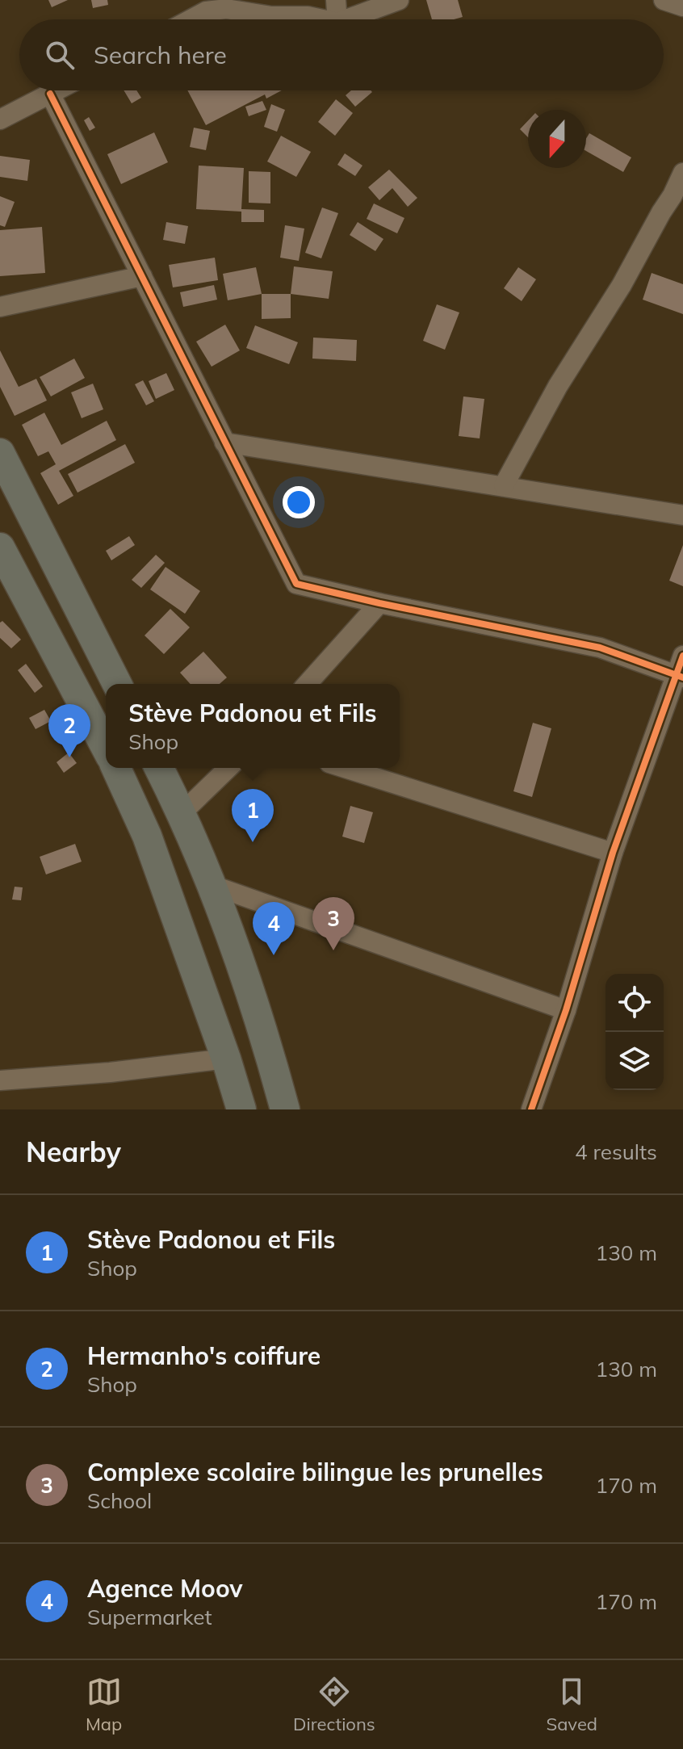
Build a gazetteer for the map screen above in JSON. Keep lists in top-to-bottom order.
{
  "north": "bottom",
  "page": {
    "search": "Search here",
    "popup": ["Stève Padonou et Fils", "Shop"],
    "pins": [
      "2",
      "1",
      "3",
      "4"
    ],
    "heading": ["Nearby", "4 results"],
    "list": [
      {
        "mark": "1",
        "name": "Stève Padonou et Fils",
        "note": "Shop",
        "value": "130 m"
      },
      {
        "mark": "2",
        "name": "Hermanho's coiffure",
        "note": "Shop",
        "value": "130 m"
      },
      {
        "mark": "3",
        "name": "Complexe scolaire bilingue les prunelles",
        "note": "School",
        "value": "170 m"
      },
      {
        "mark": "4",
        "name": "Agence Moov",
        "note": "Supermarket",
        "value": "170 m"
      }
    ],
    "nav": ["Map", "Directions", "Saved"]
  }
}
